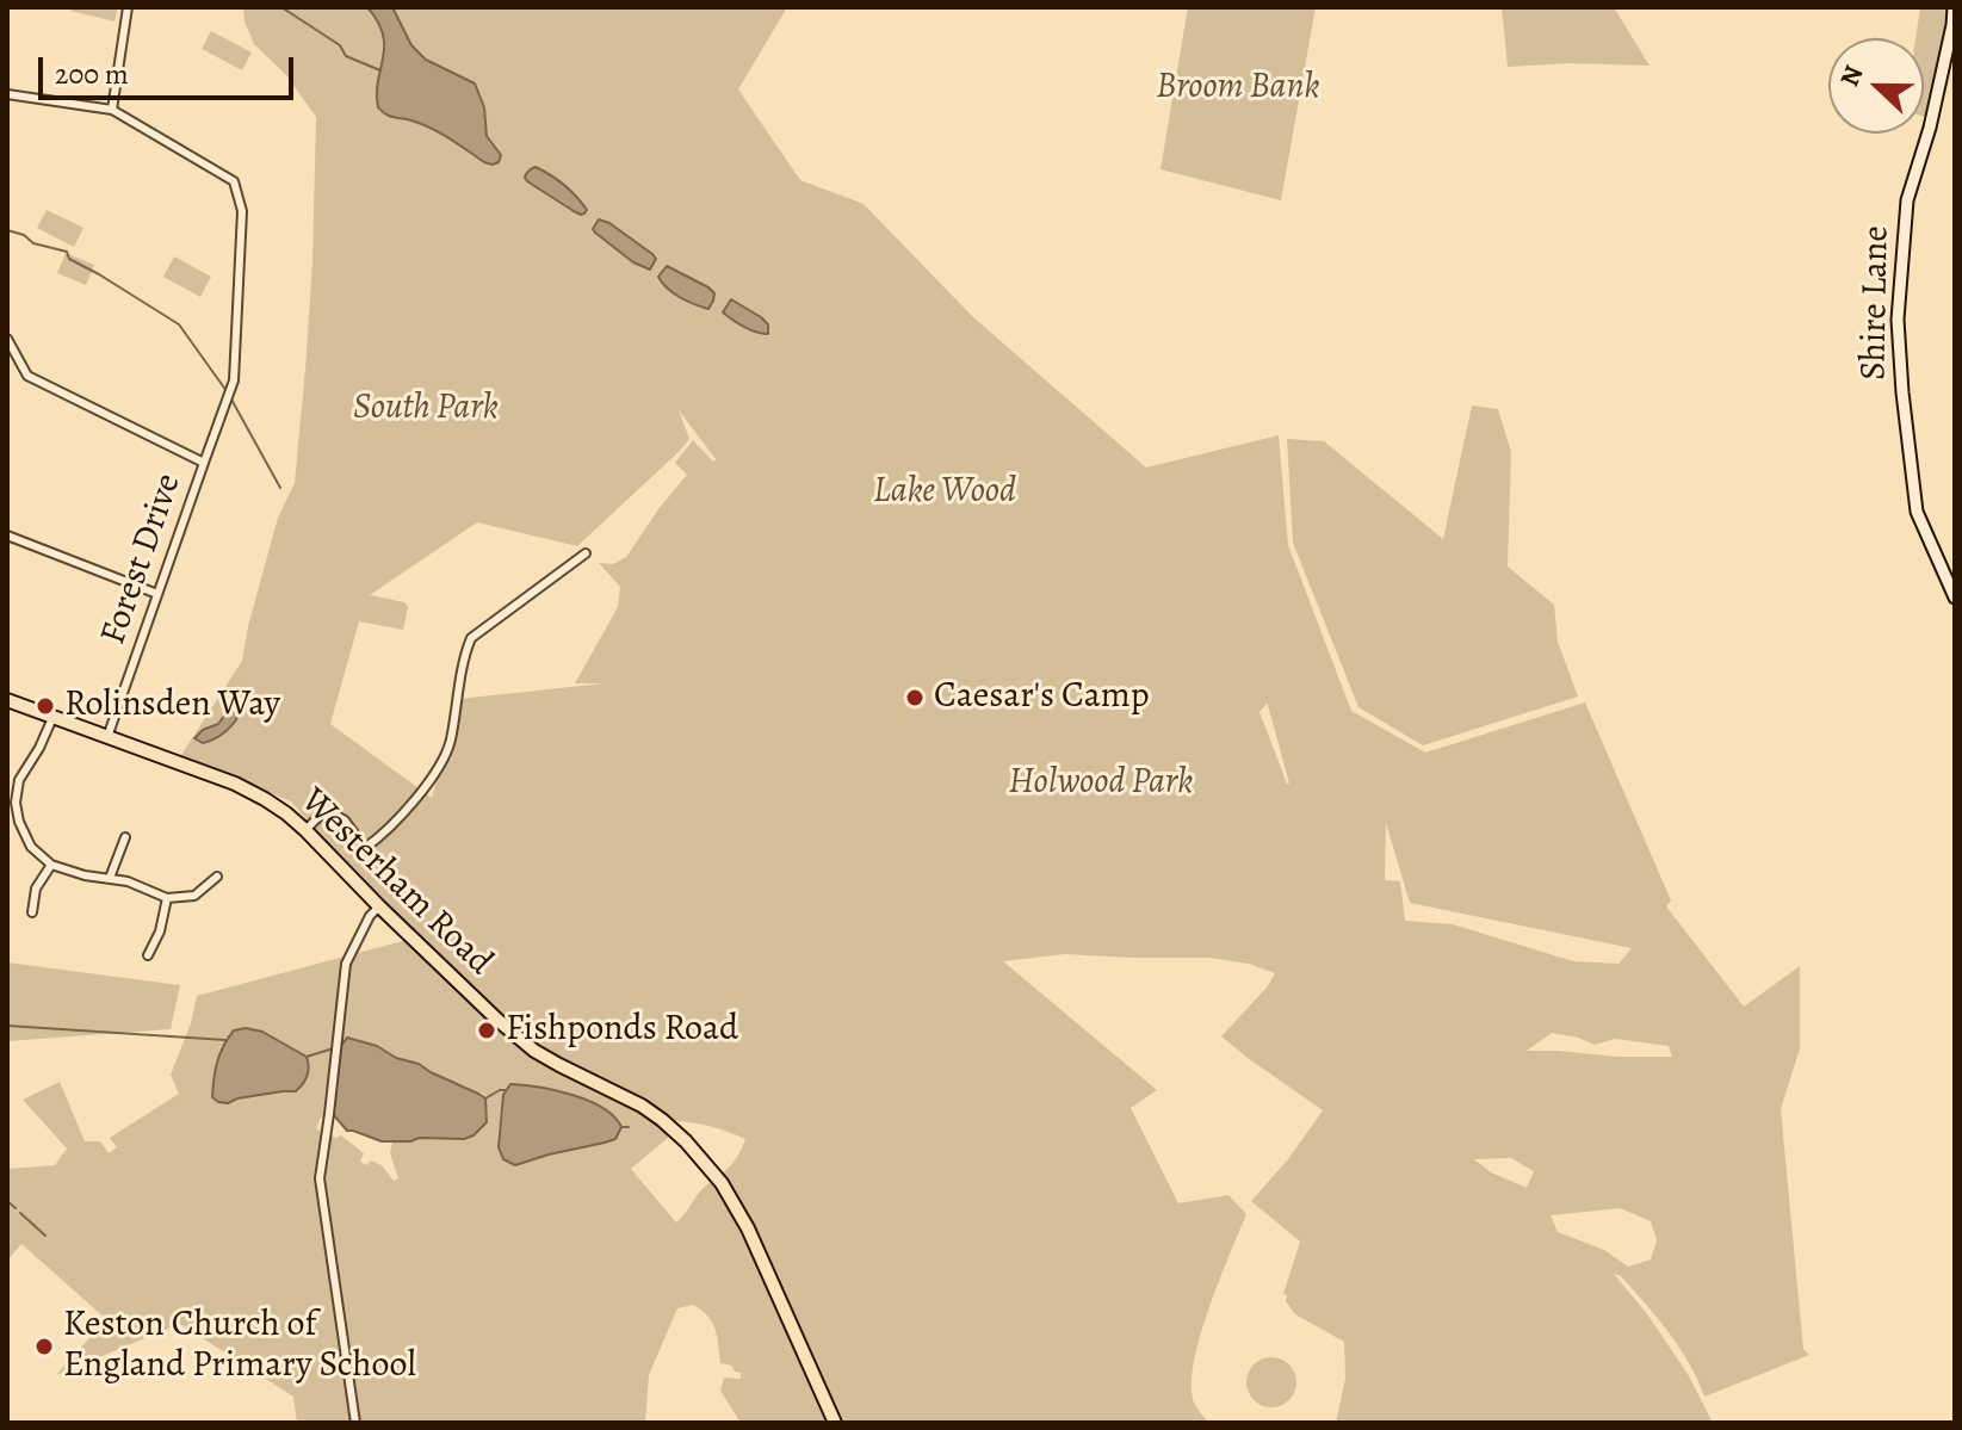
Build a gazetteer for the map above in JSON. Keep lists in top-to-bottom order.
{
  "streets": {
    "main road": ["Westerham Road"],
    "street": ["Shire Lane", "Forest Drive"]
  },
  "crossings": [
    ["Forest Drive", "Westerham Road"]
  ],
  "parks": [
    "Broom Bank",
    "South Park",
    "Lake Wood",
    "Holwood Park"
  ],
  "places": [
    "Caesar's Camp",
    "Rolinsden Way",
    "Fishponds Road",
    "Keston Church of England Primary School"
  ],
  "scale_bar": "200 m",
  "north": "left"
}
